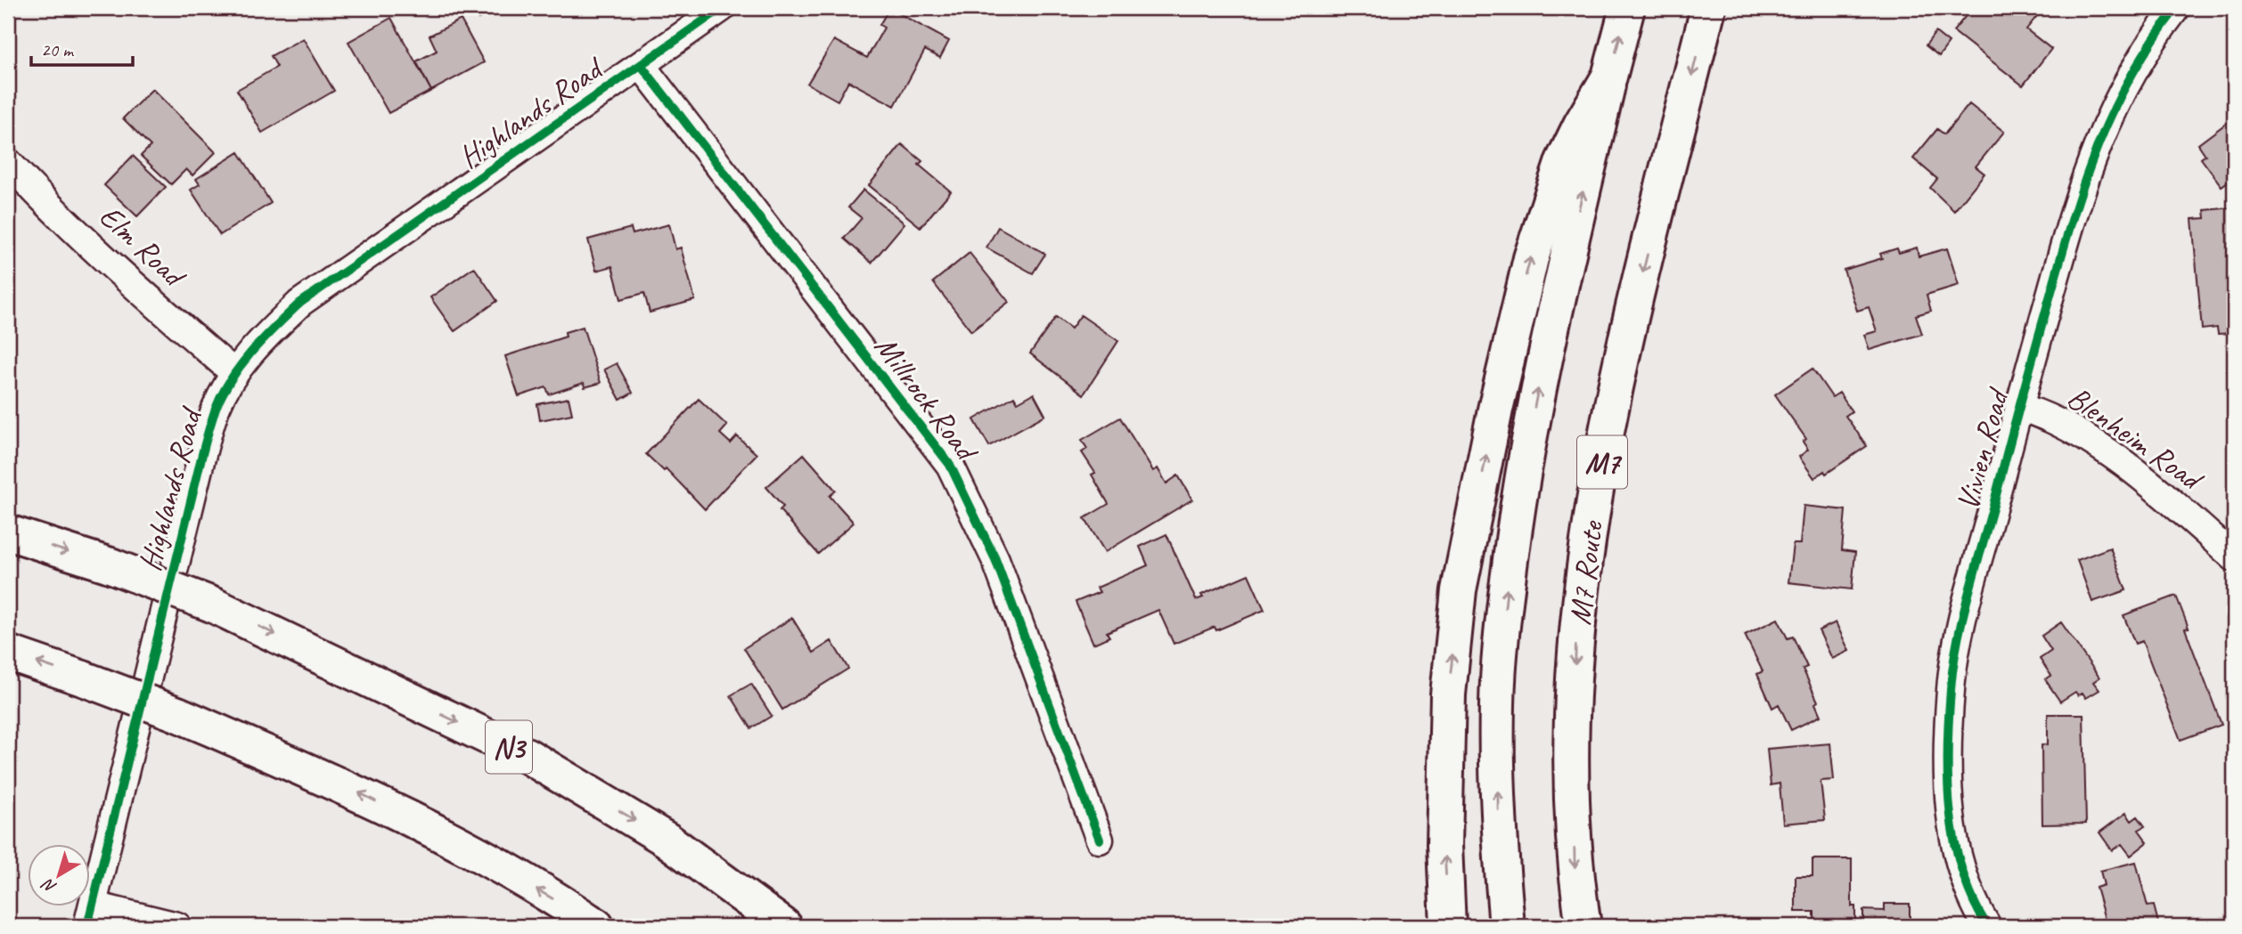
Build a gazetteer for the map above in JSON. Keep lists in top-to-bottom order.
{
  "streets": {
    "highway": ["M7", "M7 Route", "N3"],
    "street": [
      "Highlands Road",
      "Elm Road",
      "Millrock Road",
      "Blenheim Road",
      "Vivien Road"
    ]
  },
  "crossings": [
    ["Highlands Road", "Elm Road"],
    ["Highlands Road", "Millrock Road"],
    ["Blenheim Road", "Vivien Road"]
  ],
  "scale_bar": "20 m",
  "north": "bottom left"
}
